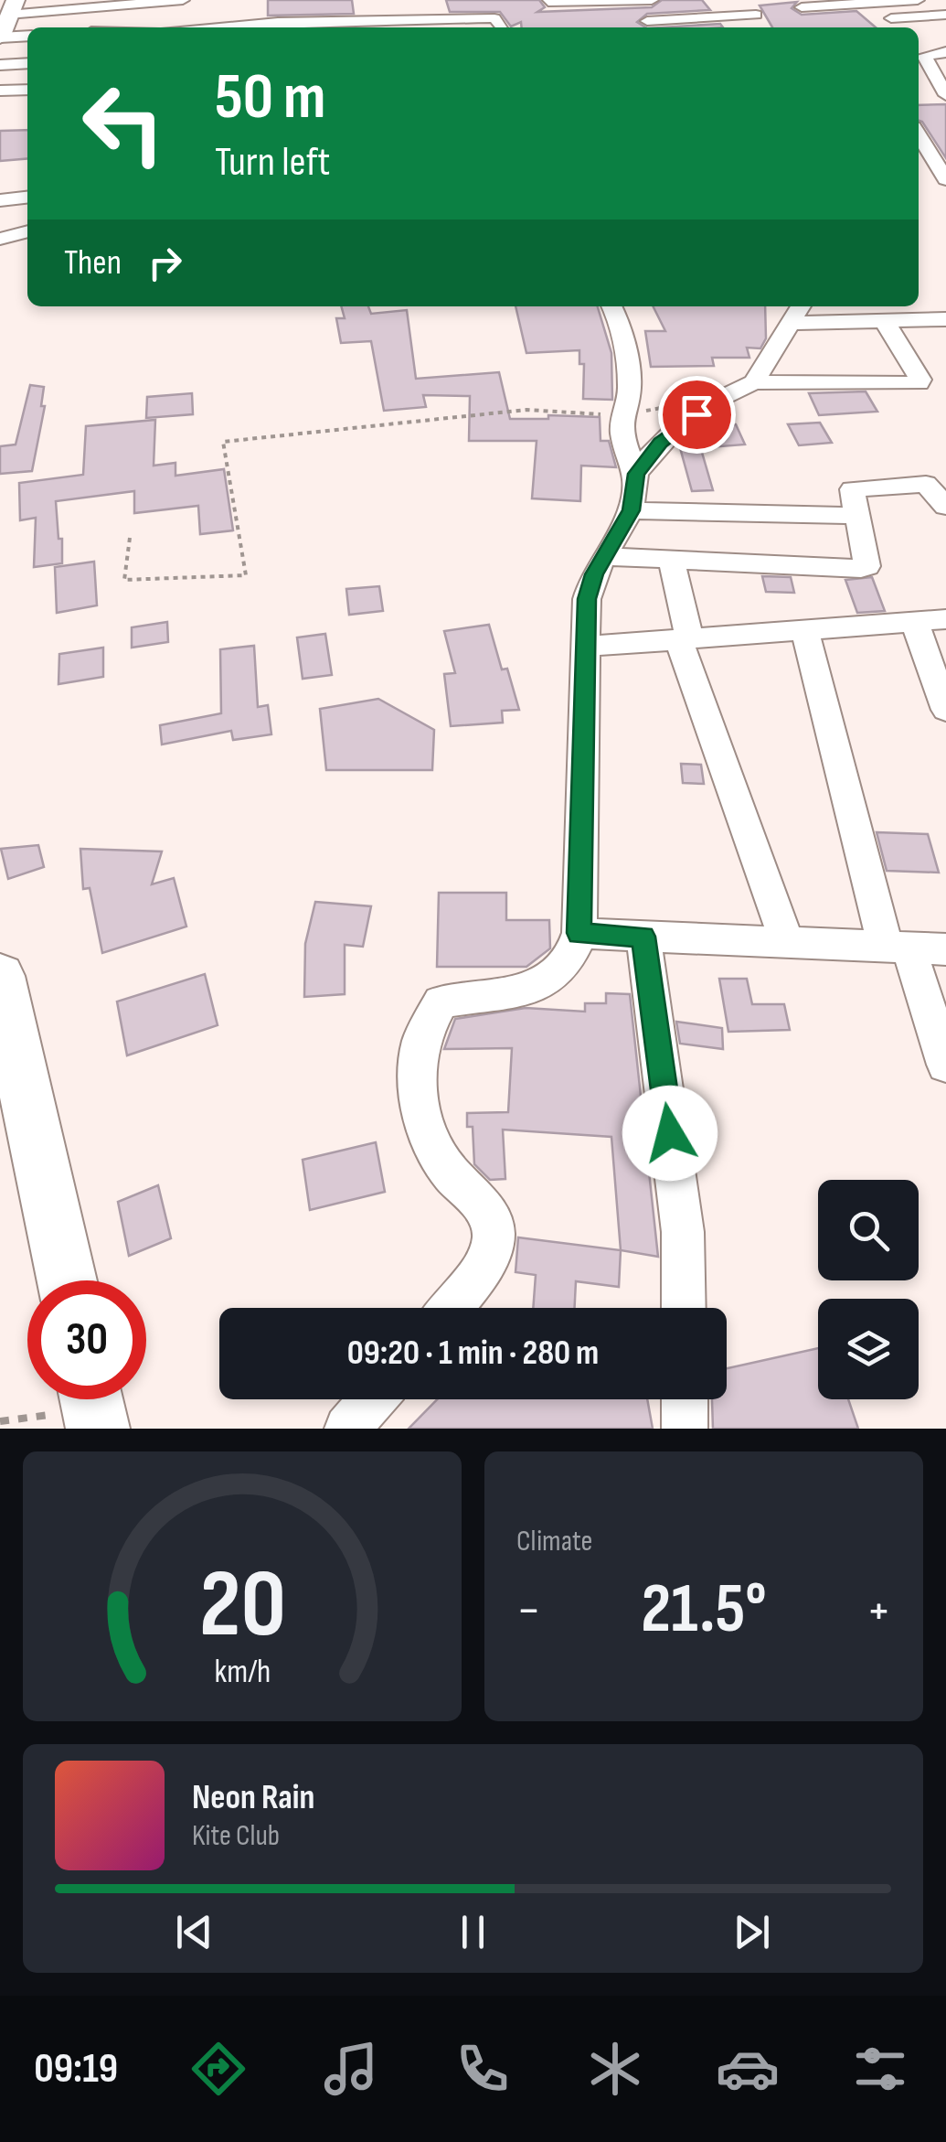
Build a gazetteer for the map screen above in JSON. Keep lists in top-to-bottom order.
{
  "page": {
    "turn": ["50 m", "Turn left"],
    "then": "Then",
    "limit": "30",
    "trip": "09:20 · 1 min · 280 m",
    "tile": "Climate",
    "heat": ["−", "21.5°", "+"],
    "song": ["Neon Rain", "Kite Club"],
    "tabs": "09:19",
    "gauge": ["20", "km/h"]
  }
}
